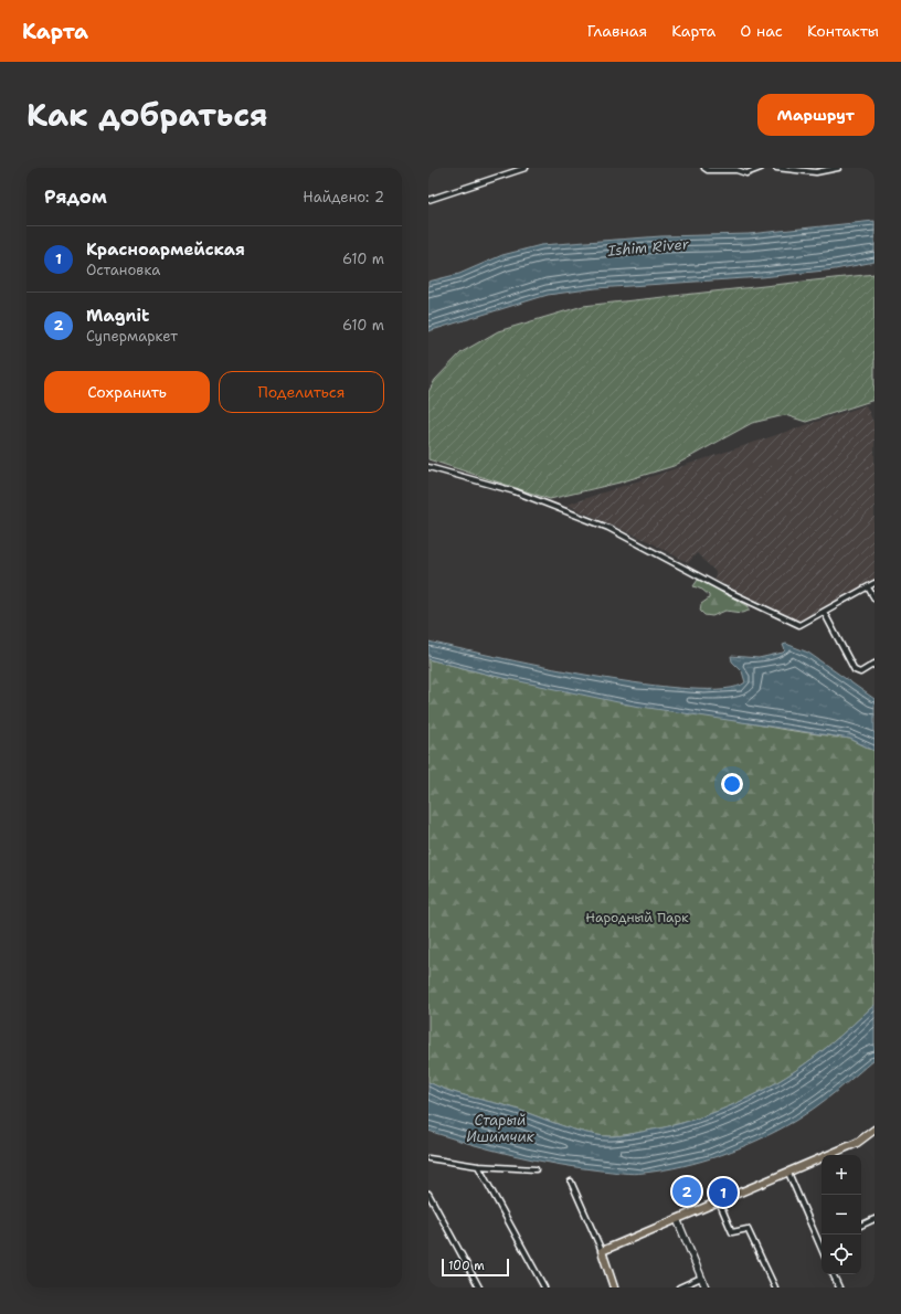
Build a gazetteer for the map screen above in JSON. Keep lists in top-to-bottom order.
{
  "water": ["Ishim River", "Старый Ишимчик"],
  "parks": ["Народный Парк"],
  "scale_bar": "100 m",
  "page": {
    "header": "Карта",
    "nav": [
      "Главная",
      "Карта",
      "О нас",
      "Контакты"
    ],
    "title": "Как добраться",
    "buttons": [
      "Маршрут",
      ["Сохранить", "Поделиться"]
    ],
    "heading": ["Рядом", "Найдено: 2"],
    "list": [
      {
        "mark": "1",
        "name": "Красноармейская",
        "note": "Остановка",
        "value": "610 m"
      },
      {
        "mark": "2",
        "name": "Magnit",
        "note": "Супермаркет",
        "value": "610 m"
      }
    ],
    "map_buttons": ["+", "−"],
    "pins": ["2", "1"],
    "scale": "100 m"
  }
}
